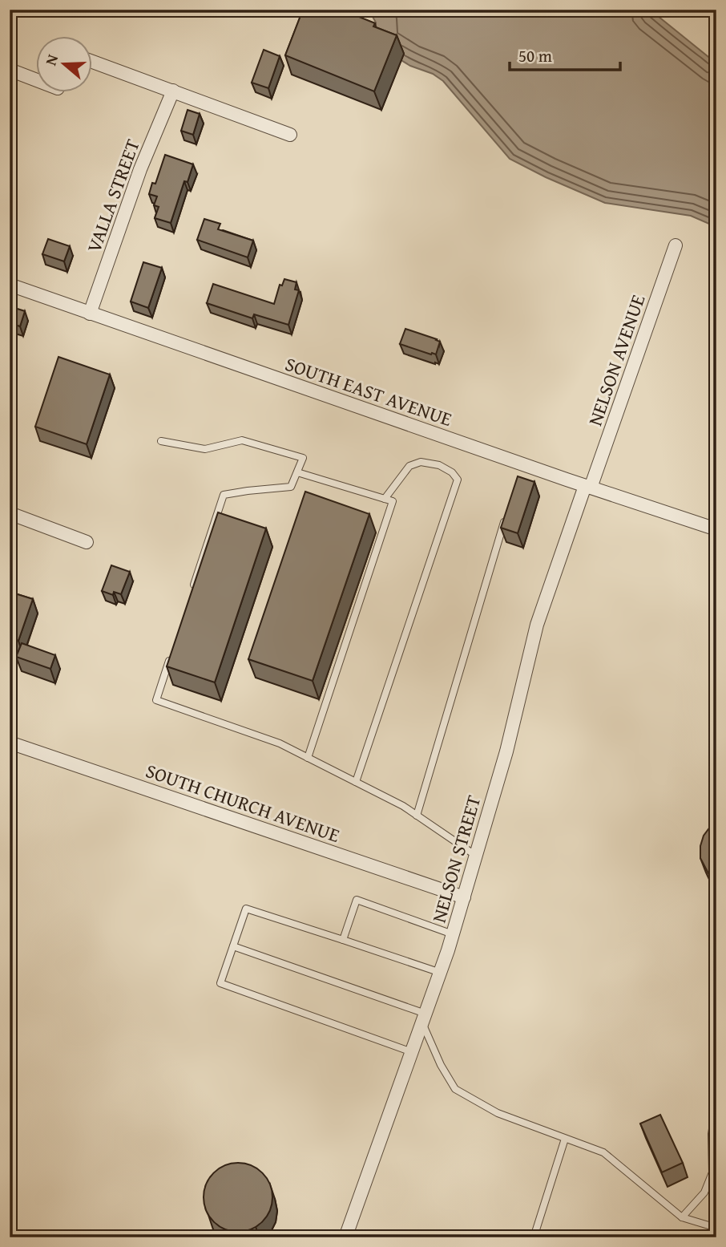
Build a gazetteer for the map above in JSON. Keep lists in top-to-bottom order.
{
  "streets": {
    "street": [
      "VALLA STREET",
      "NELSON AVENUE",
      "SOUTH EAST AVENUE",
      "SOUTH CHURCH AVENUE",
      "NELSON STREET"
    ]
  },
  "crossings": [
    ["VALLA STREET", "SOUTH EAST AVENUE"],
    ["NELSON AVENUE", "SOUTH EAST AVENUE"],
    ["NELSON AVENUE", "NELSON STREET"],
    ["SOUTH EAST AVENUE", "NELSON STREET"],
    ["SOUTH CHURCH AVENUE", "NELSON STREET"]
  ],
  "scale_bar": "50 m",
  "north": "left"
}
